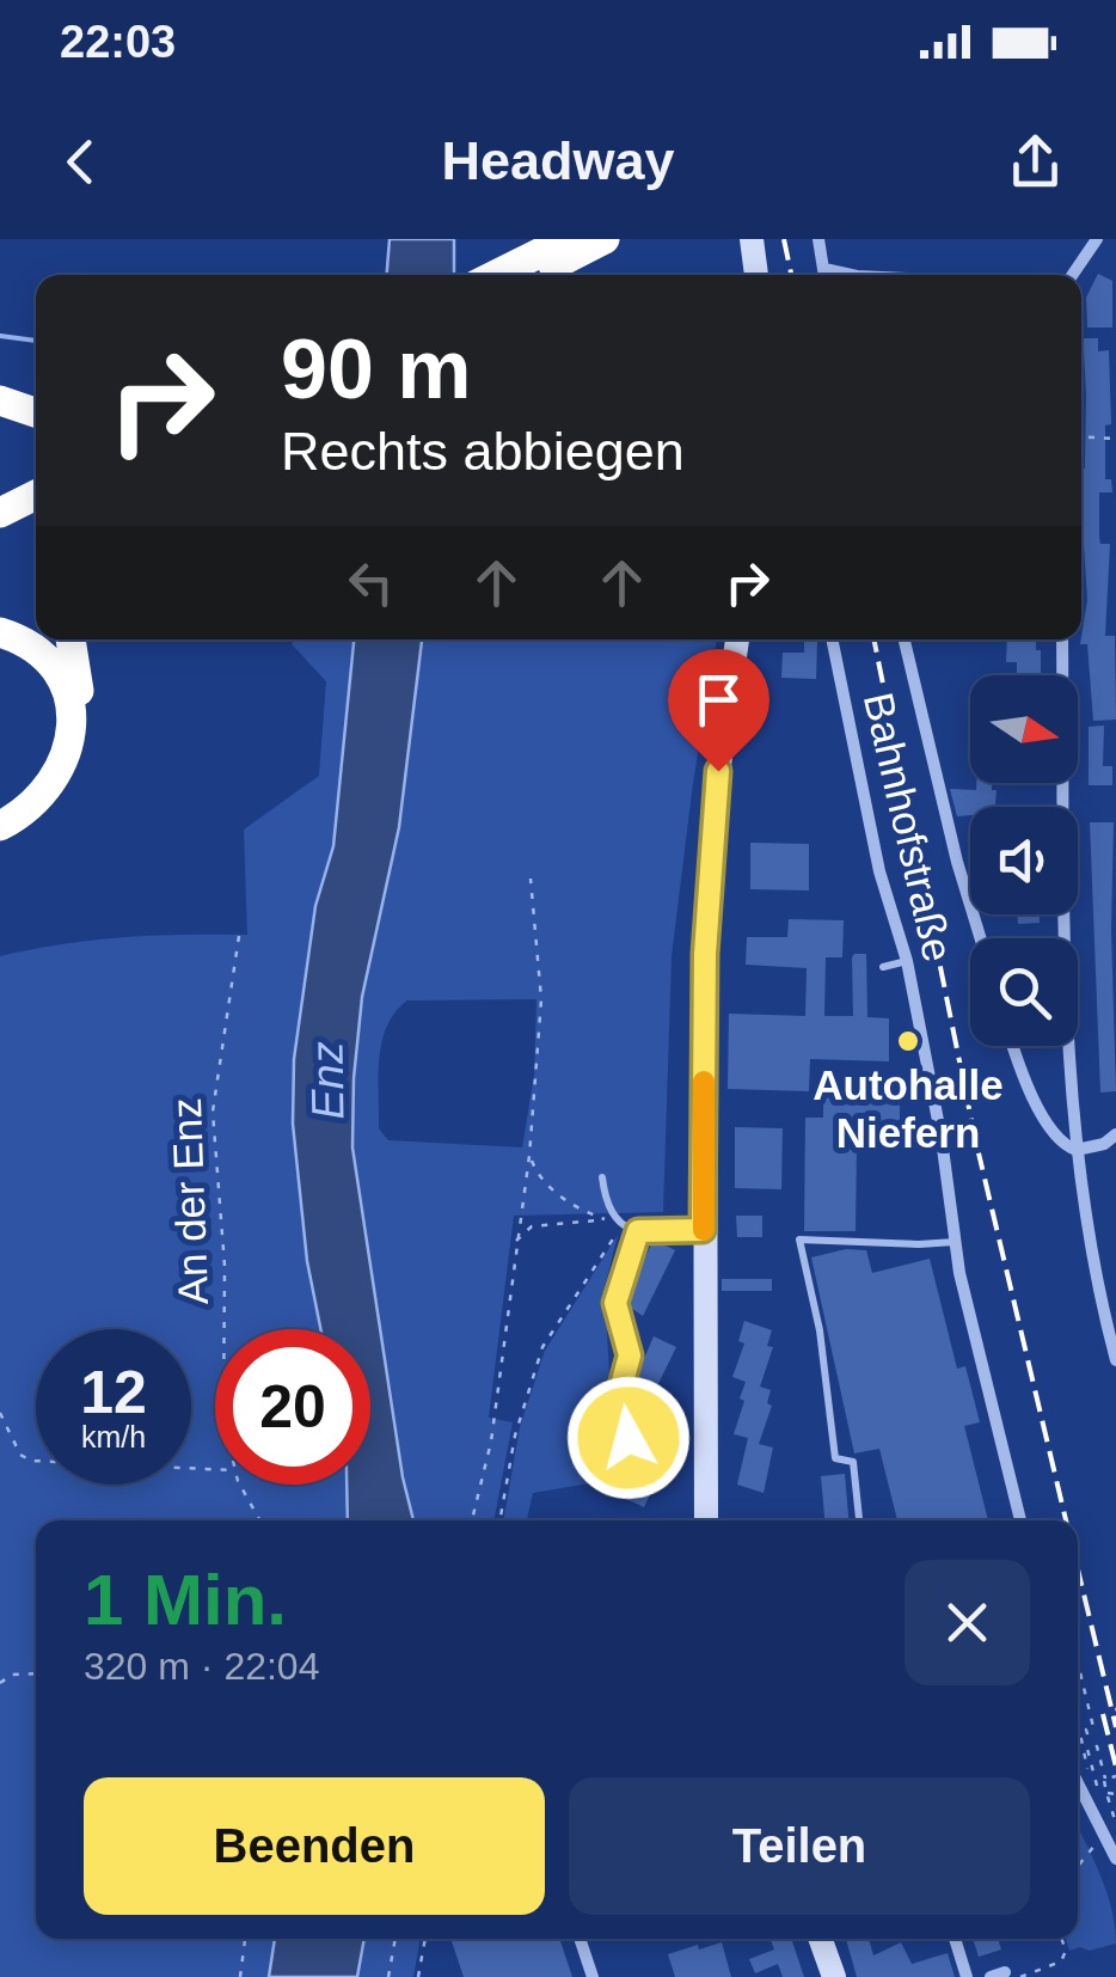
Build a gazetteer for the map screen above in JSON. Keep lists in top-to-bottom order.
{
  "streets": {
    "street": ["Bahnhofstraße"],
    "path": ["An der Enz"]
  },
  "water": ["Enz"],
  "places": ["Autohalle Niefern"],
  "north": "right",
  "page": {
    "status": "22:03",
    "header": "Headway",
    "turn": ["90 m", "Rechts abbiegen"],
    "speed": "12 km/h",
    "limit": "20",
    "heading": ["1 Min.", "320 m · 22:04"],
    "buttons": ["Beenden", "Teilen"]
  }
}
